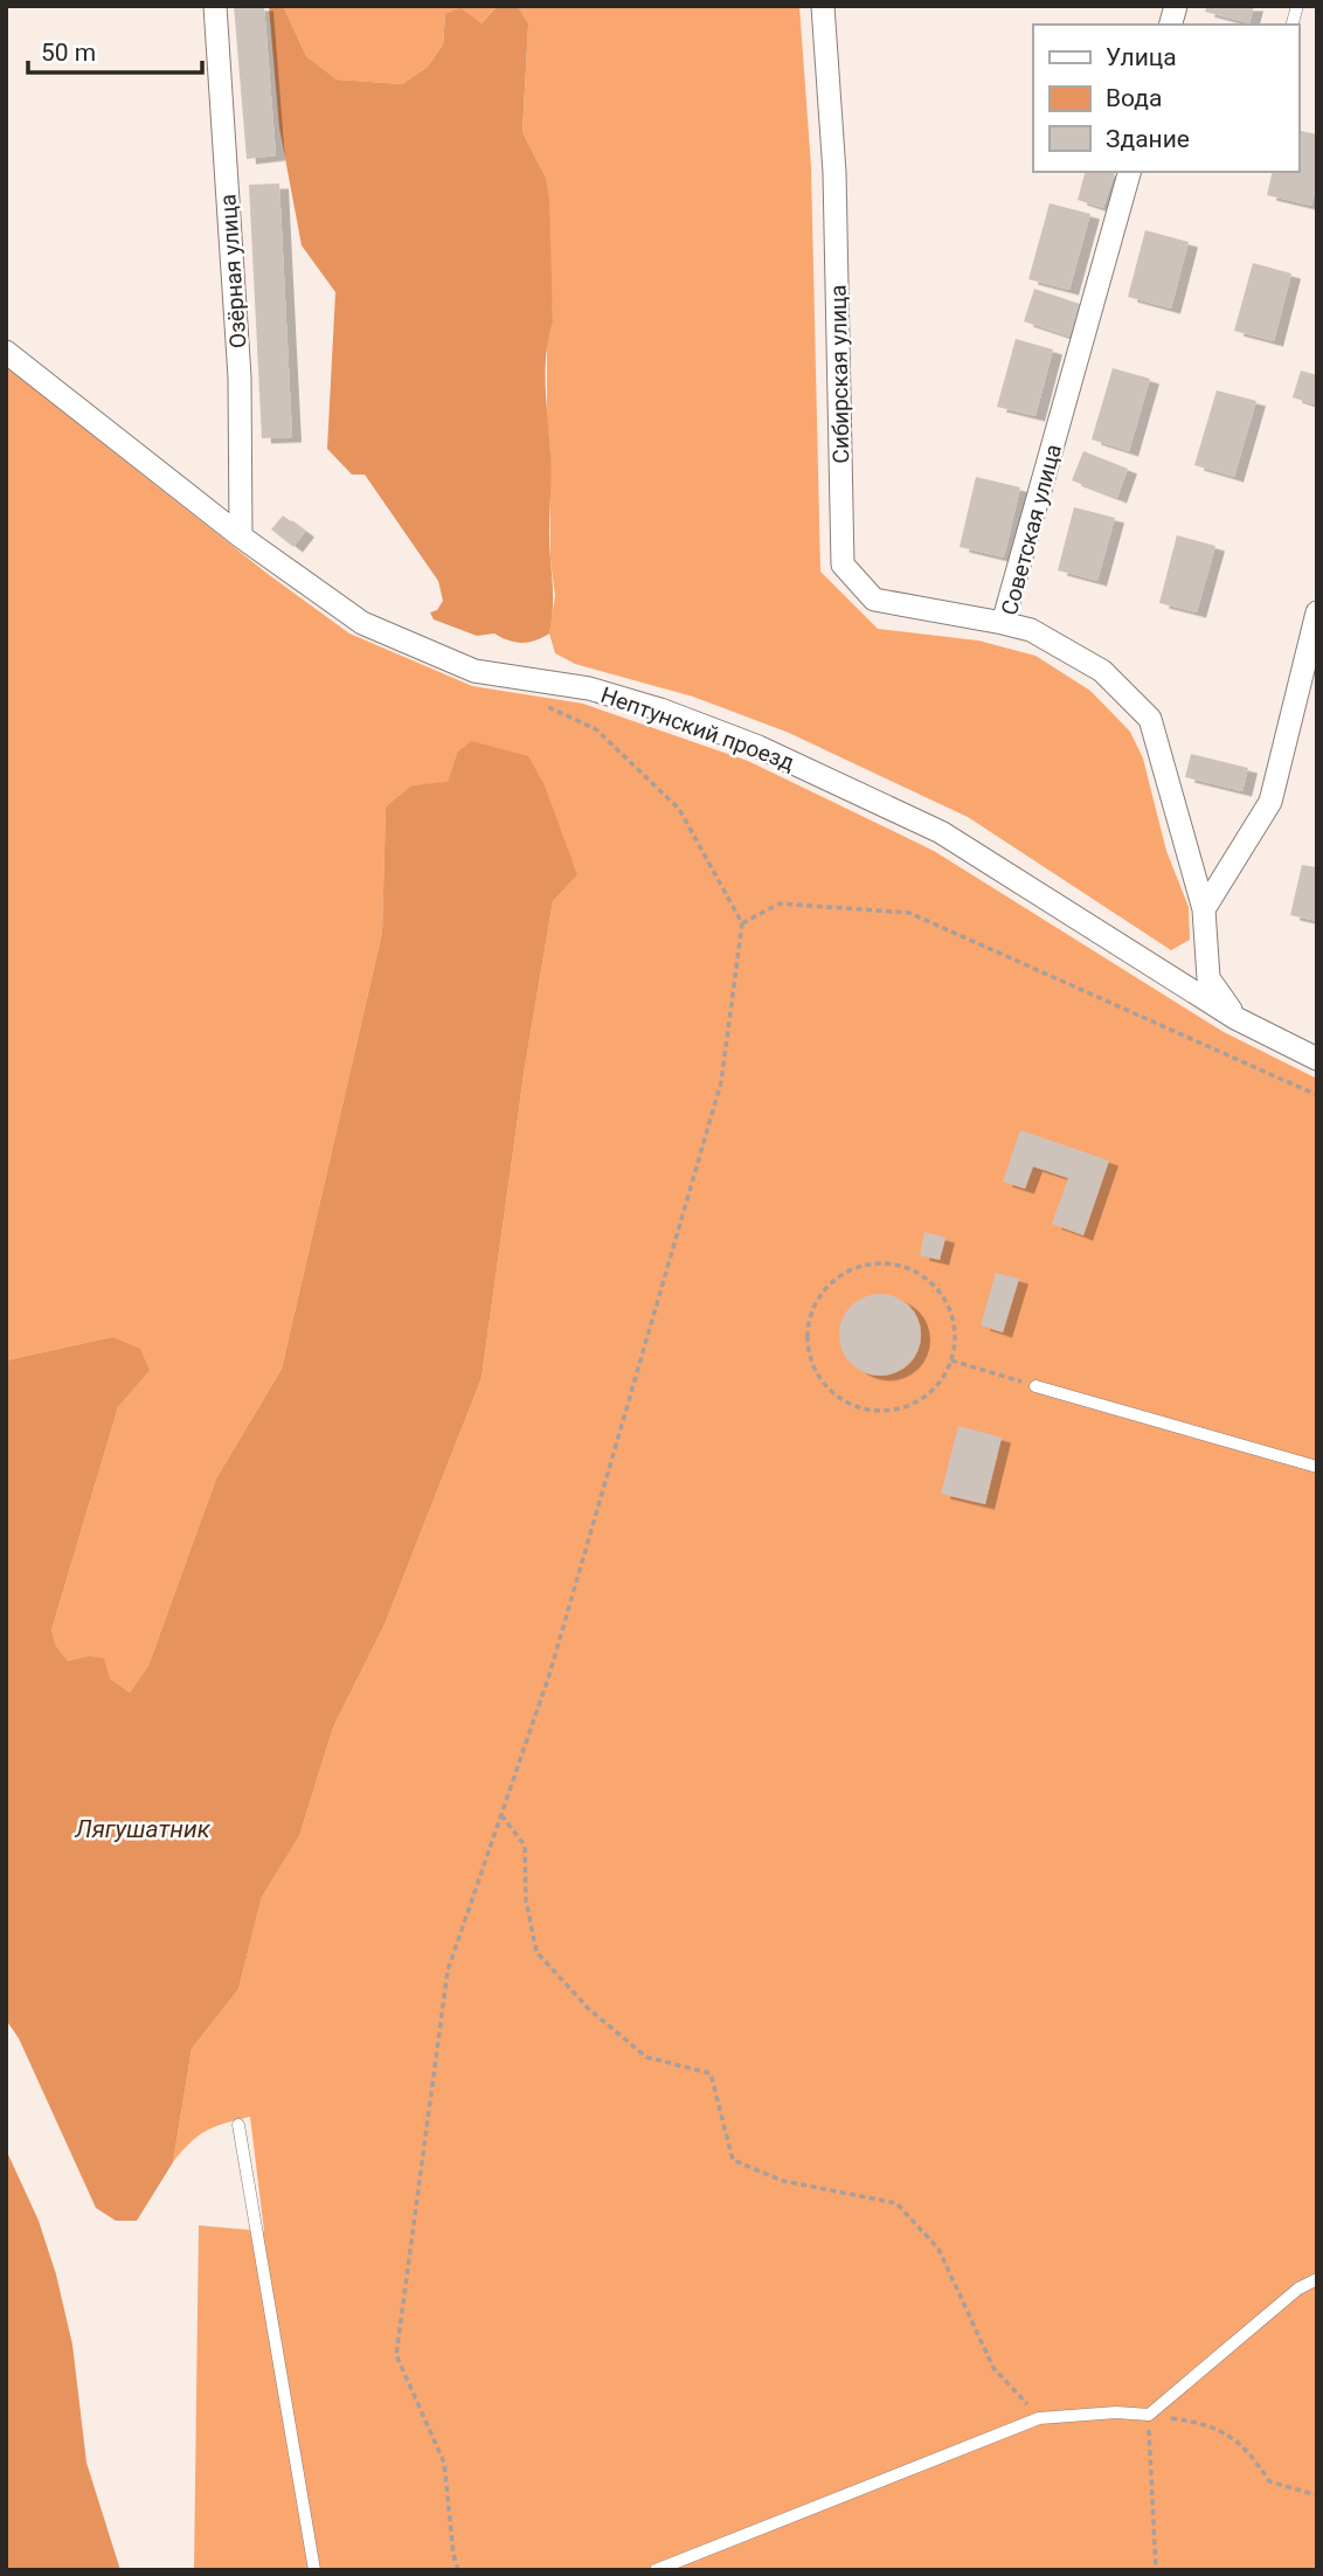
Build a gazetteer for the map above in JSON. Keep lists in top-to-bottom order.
{
  "streets": {
    "street": [
      "Озёрная улица",
      "Сибирская улица",
      "Советская улица",
      "Нептунский проезд"
    ]
  },
  "crossings": [
    ["Озёрная улица", "Нептунский проезд"],
    ["Сибирская улица", "Советская улица"],
    ["Советская улица", "Нептунский проезд"]
  ],
  "water": ["Лягушатник"],
  "legend": ["Улица", "Вода", "Здание"],
  "scale_bar": "50 m"
}
